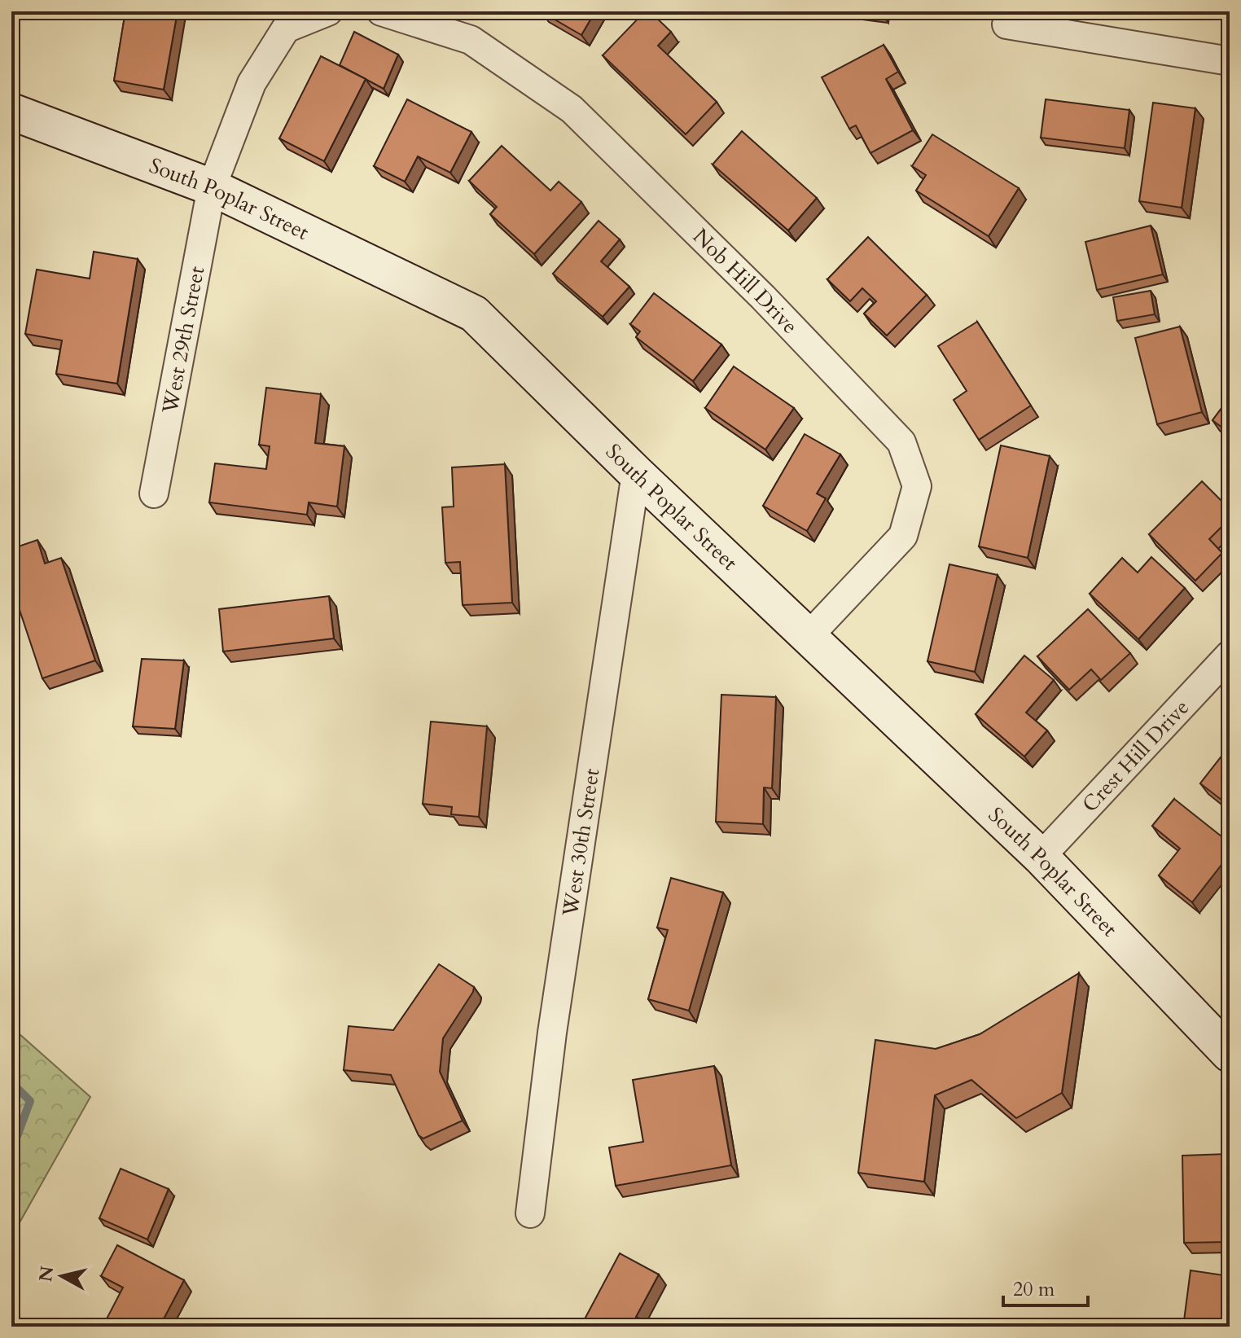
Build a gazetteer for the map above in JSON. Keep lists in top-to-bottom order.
{
  "streets": {
    "main road": ["South Poplar Street"],
    "street": [
      "Nob Hill Drive",
      "West 29th Street",
      "Crest Hill Drive",
      "West 30th Street"
    ]
  },
  "crossings": [
    ["South Poplar Street", "Nob Hill Drive"],
    ["South Poplar Street", "West 29th Street"],
    ["South Poplar Street", "Crest Hill Drive"],
    ["South Poplar Street", "West 30th Street"]
  ],
  "scale_bar": "20 m",
  "north": "left"
}
